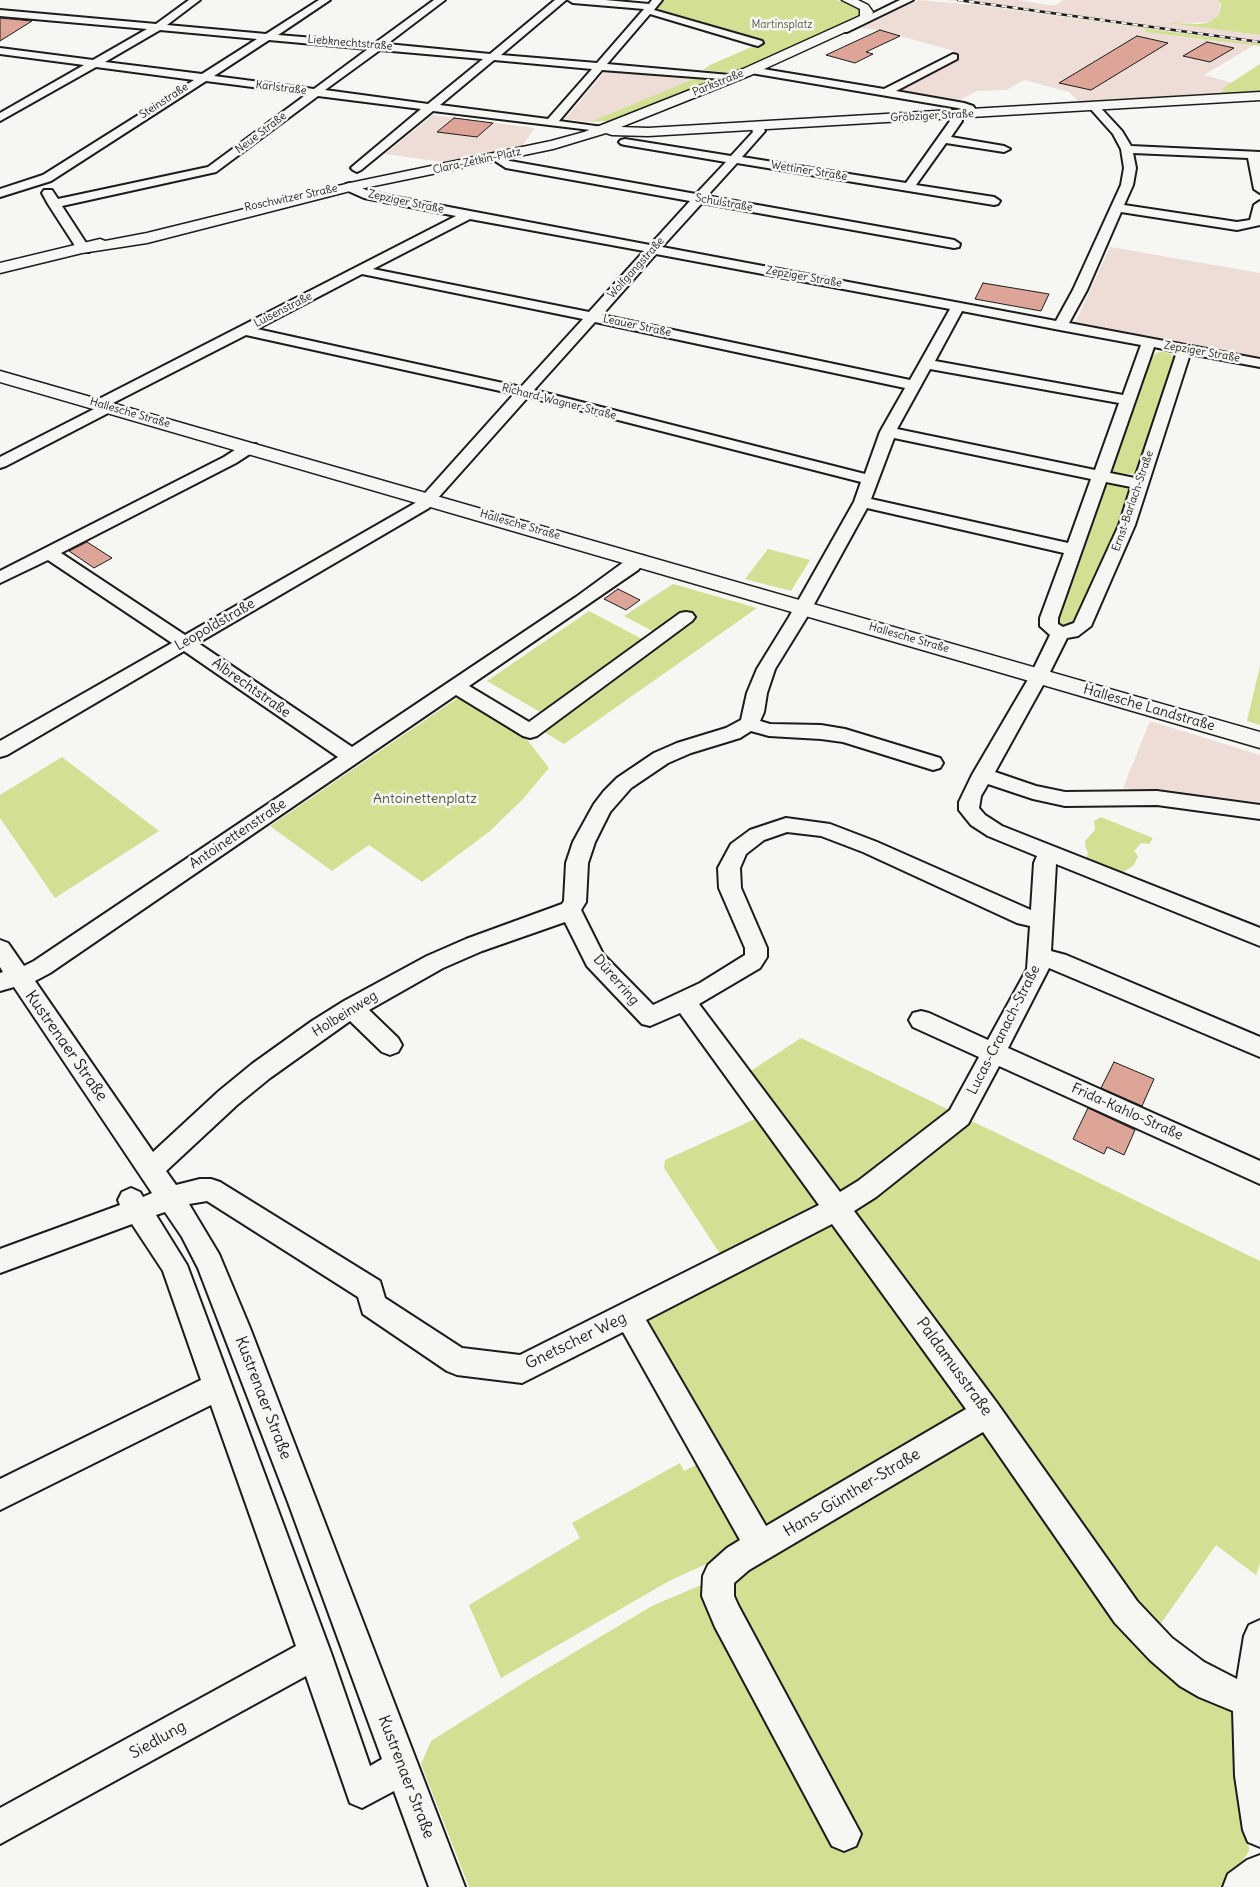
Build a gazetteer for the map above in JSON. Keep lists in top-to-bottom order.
{
  "streets": {
    "main road": [
      "Parkstraße",
      "Gröbziger Straße",
      "Clara-Zetkin-Platz",
      "Roschwitzer Straße",
      "Hallesche Straße",
      "Hallesche Landstraße"
    ],
    "street": [
      "Liebknechtstraße",
      "Karlstraße",
      "Steinstraße",
      "Neue Straße",
      "Wettiner Straße",
      "Zepziger Straße",
      "Schulstraße",
      "Wolfgangstraße",
      "Luisenstraße",
      "Leauer Straße",
      "Richard-Wagner-Straße",
      "Ernst-Barlach-Straße",
      "Leopoldstraße",
      "Albrechtstraße",
      "Antoinettenstraße",
      "Dürerring",
      "Holbeinweg",
      "Lucas-Cranach-Straße",
      "Kustrenaer Straße",
      "Frida-Kahlo-Straße",
      "Gnetscher Weg",
      "Paldamusstraße",
      "Hans-Günther-Straße",
      "Siedlung"
    ]
  },
  "crossings": [
    ["Liebknechtstraße", "Parkstraße"],
    ["Liebknechtstraße", "Steinstraße"],
    ["Liebknechtstraße", "Neue Straße"],
    ["Parkstraße", "Karlstraße"],
    ["Parkstraße", "Gröbziger Straße"],
    ["Parkstraße", "Clara-Zetkin-Platz"],
    ["Karlstraße", "Steinstraße"],
    ["Karlstraße", "Gröbziger Straße"],
    ["Karlstraße", "Neue Straße"],
    ["Karlstraße", "Clara-Zetkin-Platz"],
    ["Gröbziger Straße", "Clara-Zetkin-Platz"],
    ["Gröbziger Straße", "Wolfgangstraße"],
    ["Clara-Zetkin-Platz", "Roschwitzer Straße"],
    ["Clara-Zetkin-Platz", "Zepziger Straße"],
    ["Clara-Zetkin-Platz", "Schulstraße"],
    ["Wettiner Straße", "Wolfgangstraße"],
    ["Roschwitzer Straße", "Zepziger Straße"],
    ["Zepziger Straße", "Wolfgangstraße"],
    ["Zepziger Straße", "Luisenstraße"],
    ["Zepziger Straße", "Ernst-Barlach-Straße"],
    ["Schulstraße", "Wolfgangstraße"],
    ["Wolfgangstraße", "Leauer Straße"],
    ["Wolfgangstraße", "Richard-Wagner-Straße"],
    ["Wolfgangstraße", "Hallesche Straße"],
    ["Wolfgangstraße", "Leopoldstraße"],
    ["Luisenstraße", "Leauer Straße"],
    ["Luisenstraße", "Richard-Wagner-Straße"],
    ["Luisenstraße", "Hallesche Straße"],
    ["Hallesche Straße", "Leopoldstraße"],
    ["Hallesche Straße", "Hallesche Landstraße"],
    ["Hallesche Straße", "Antoinettenstraße"],
    ["Leopoldstraße", "Albrechtstraße"],
    ["Albrechtstraße", "Antoinettenstraße"],
    ["Antoinettenstraße", "Kustrenaer Straße"],
    ["Dürerring", "Holbeinweg"],
    ["Dürerring", "Lucas-Cranach-Straße"],
    ["Dürerring", "Paldamusstraße"],
    ["Holbeinweg", "Kustrenaer Straße"],
    ["Holbeinweg", "Gnetscher Weg"],
    ["Lucas-Cranach-Straße", "Frida-Kahlo-Straße"],
    ["Lucas-Cranach-Straße", "Gnetscher Weg"],
    ["Lucas-Cranach-Straße", "Paldamusstraße"],
    ["Kustrenaer Straße", "Gnetscher Weg"],
    ["Gnetscher Weg", "Paldamusstraße"],
    ["Paldamusstraße", "Hans-Günther-Straße"]
  ],
  "parks": ["Martinsplatz", "Antoinettenplatz"]
}
